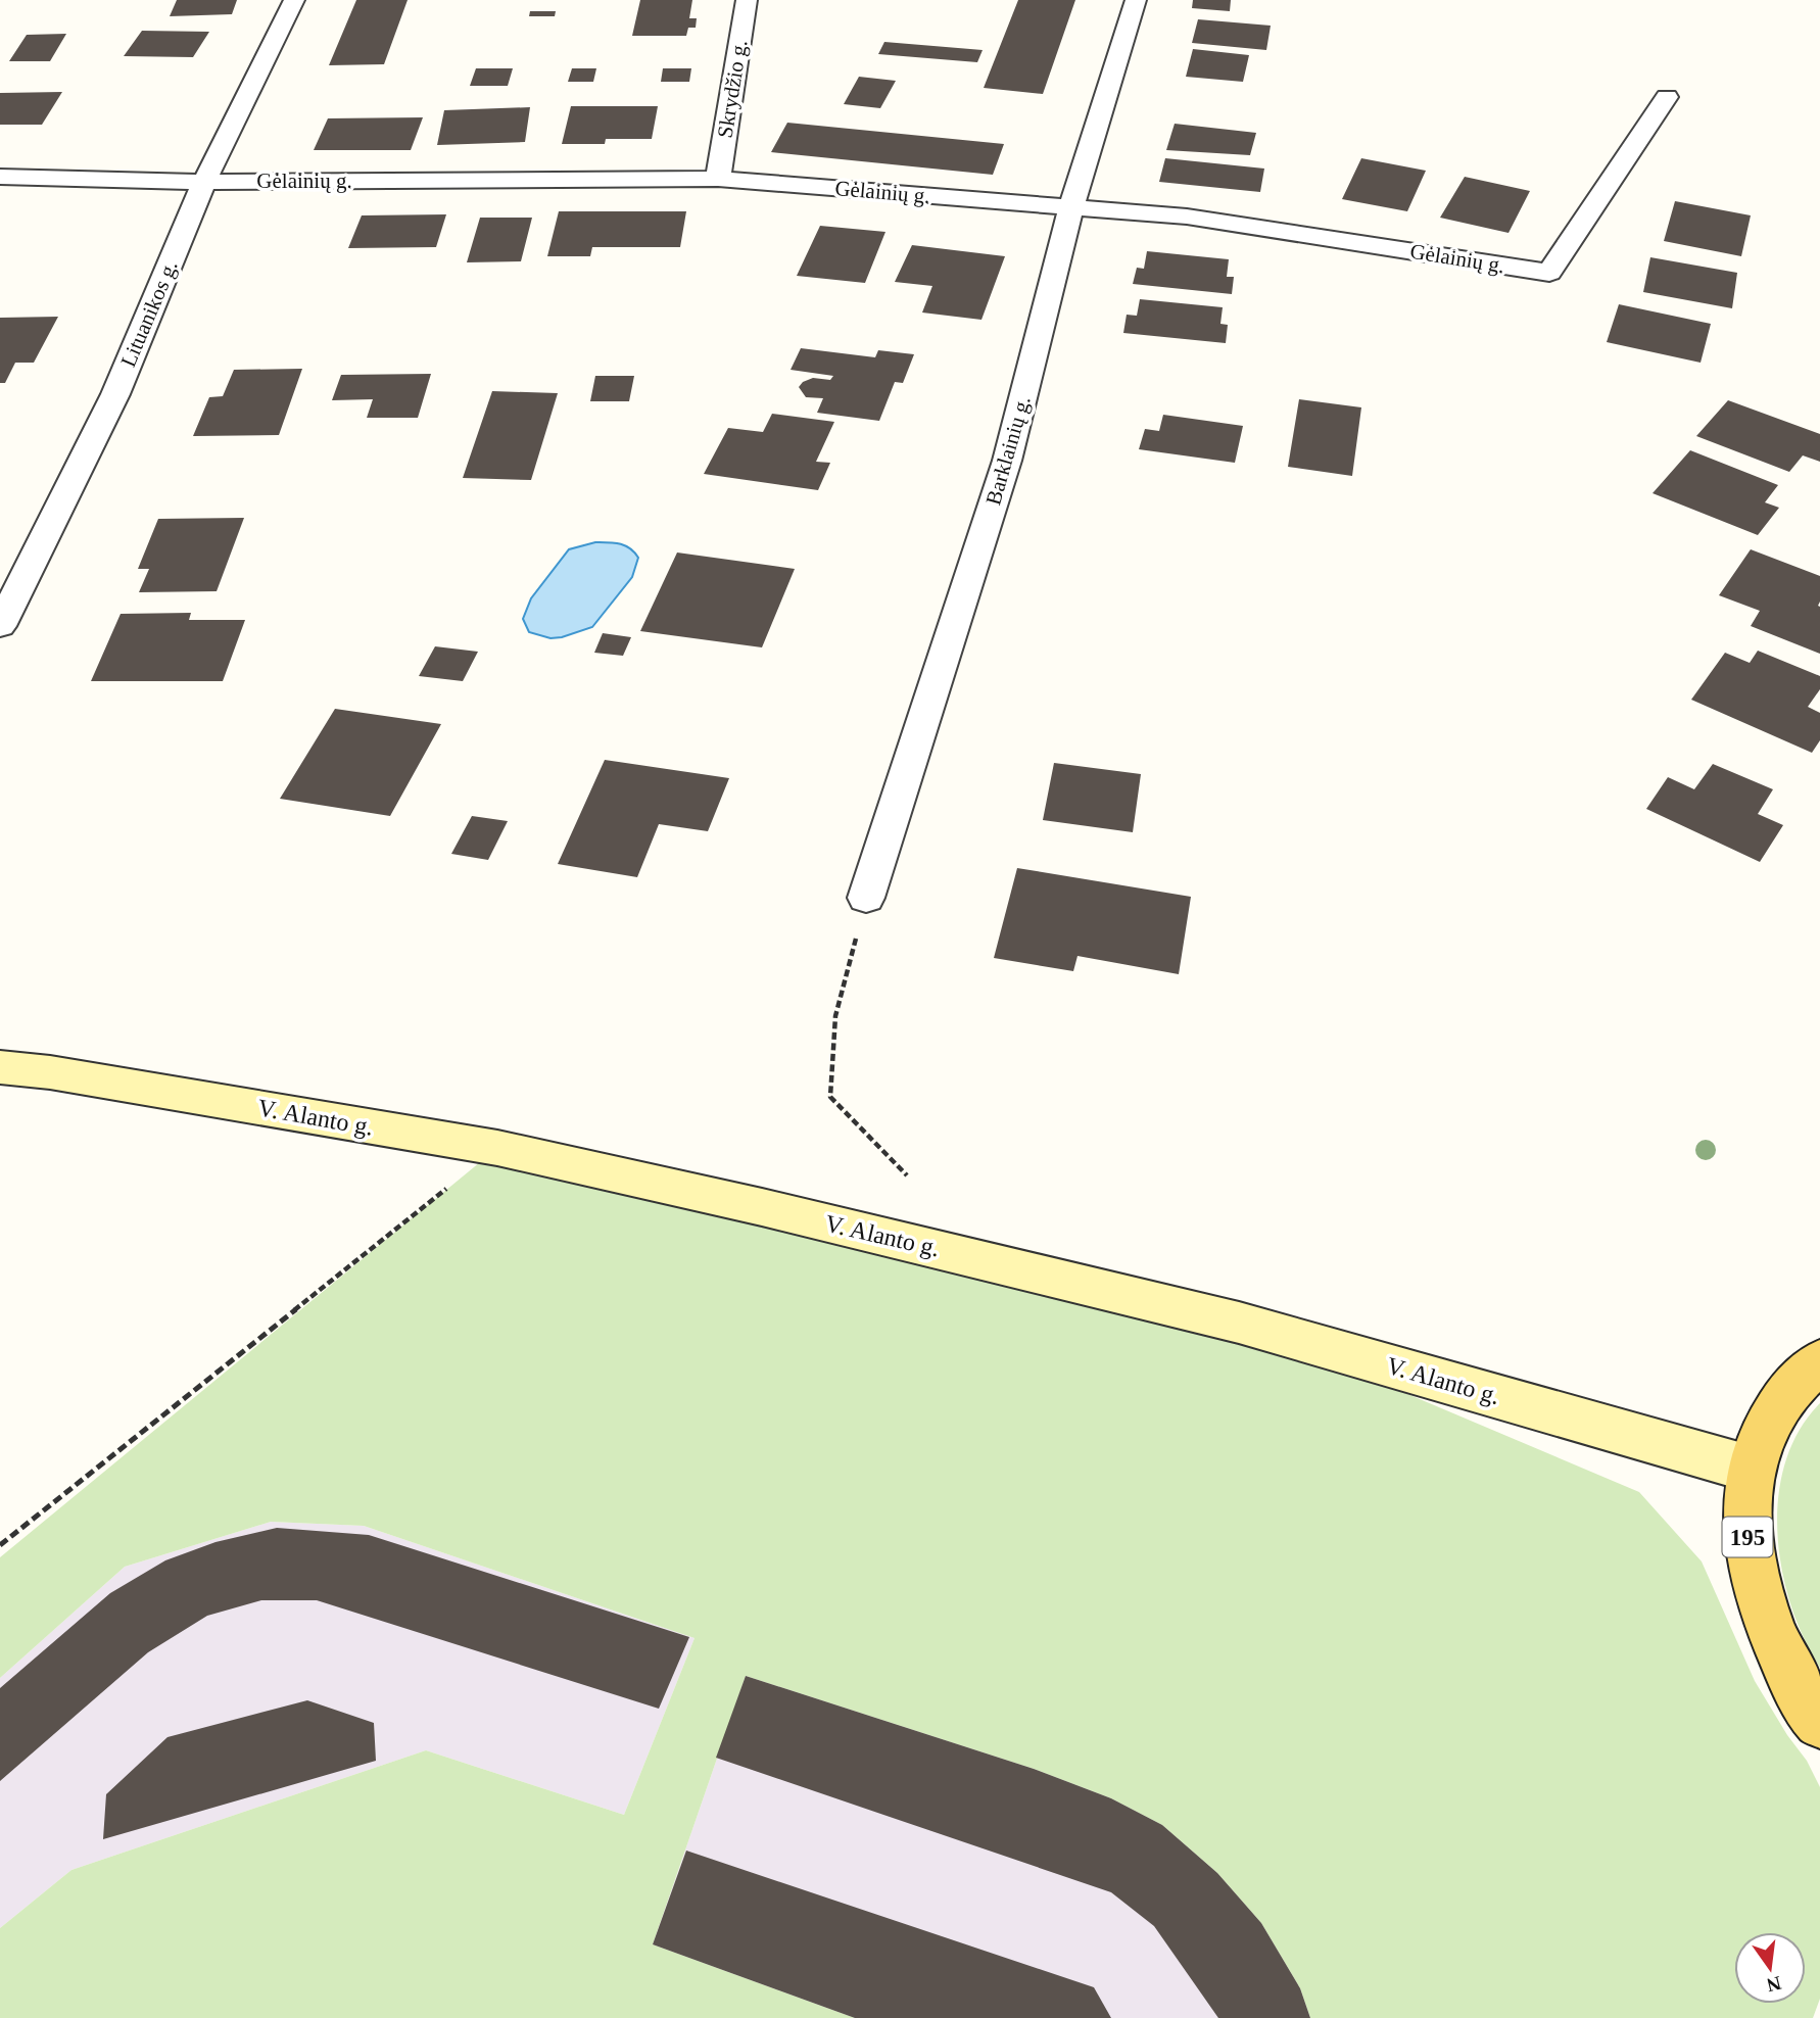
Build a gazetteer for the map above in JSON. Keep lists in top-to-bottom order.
{
  "streets": {
    "main road": ["V. Alanto g.", "195"],
    "street": [
      "Skrydžio g.",
      "Gėlainių g.",
      "Lituanikos g.",
      "Barklainių g."
    ]
  },
  "crossings": [
    ["Skrydžio g.", "Gėlainių g."],
    ["Gėlainių g.", "Lituanikos g."],
    ["Gėlainių g.", "Barklainių g."],
    ["V. Alanto g.", "195"]
  ],
  "north": "bottom"
}
